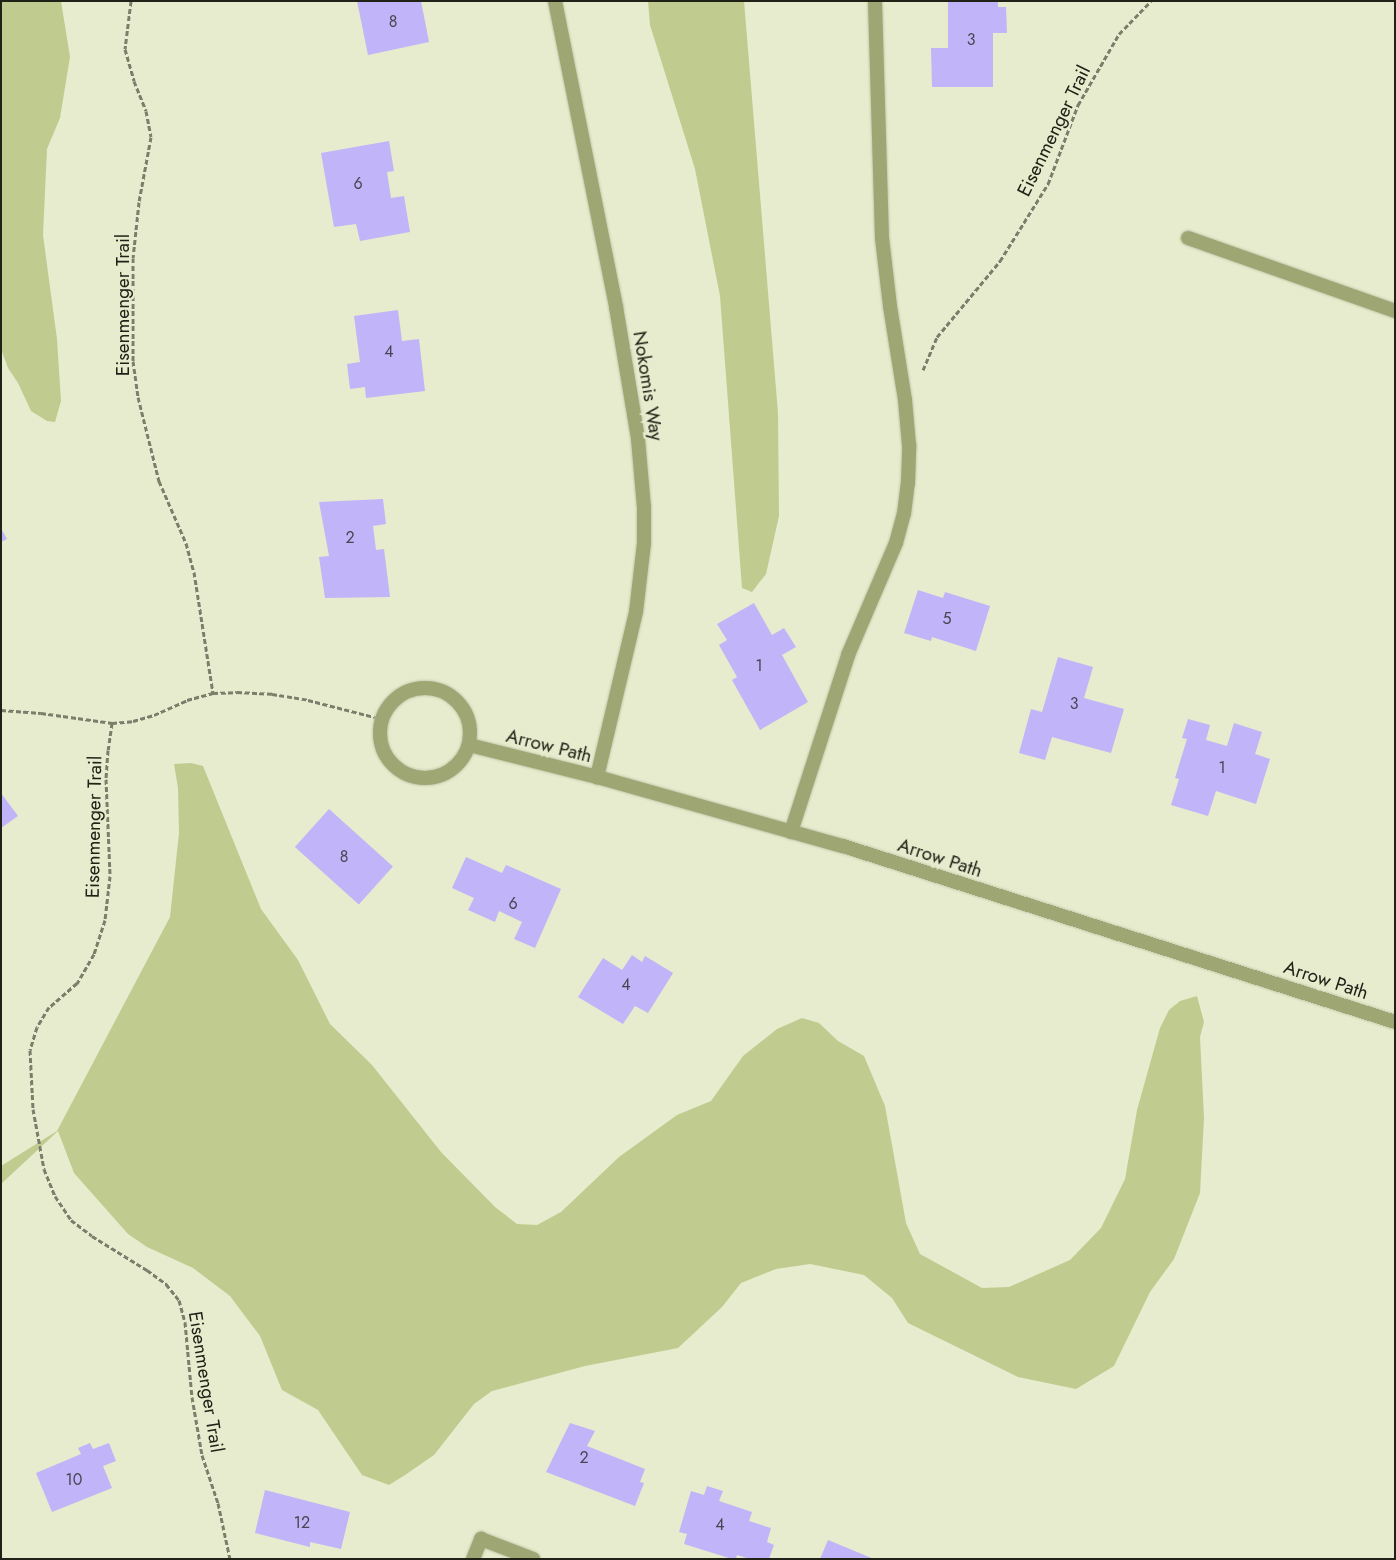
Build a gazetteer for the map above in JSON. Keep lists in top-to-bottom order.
{
  "streets": {
    "street": ["Nokomis Way", "Arrow Path"],
    "path": ["Eisenmenger Trail"]
  },
  "crossings": [
    ["Nokomis Way", "Arrow Path"]
  ],
  "house_numbers": [
    "8",
    "3",
    "6",
    "4",
    "2",
    "5",
    "1",
    "3",
    "1",
    "8",
    "6",
    "4",
    "2",
    "10",
    "12",
    "4"
  ]
}
